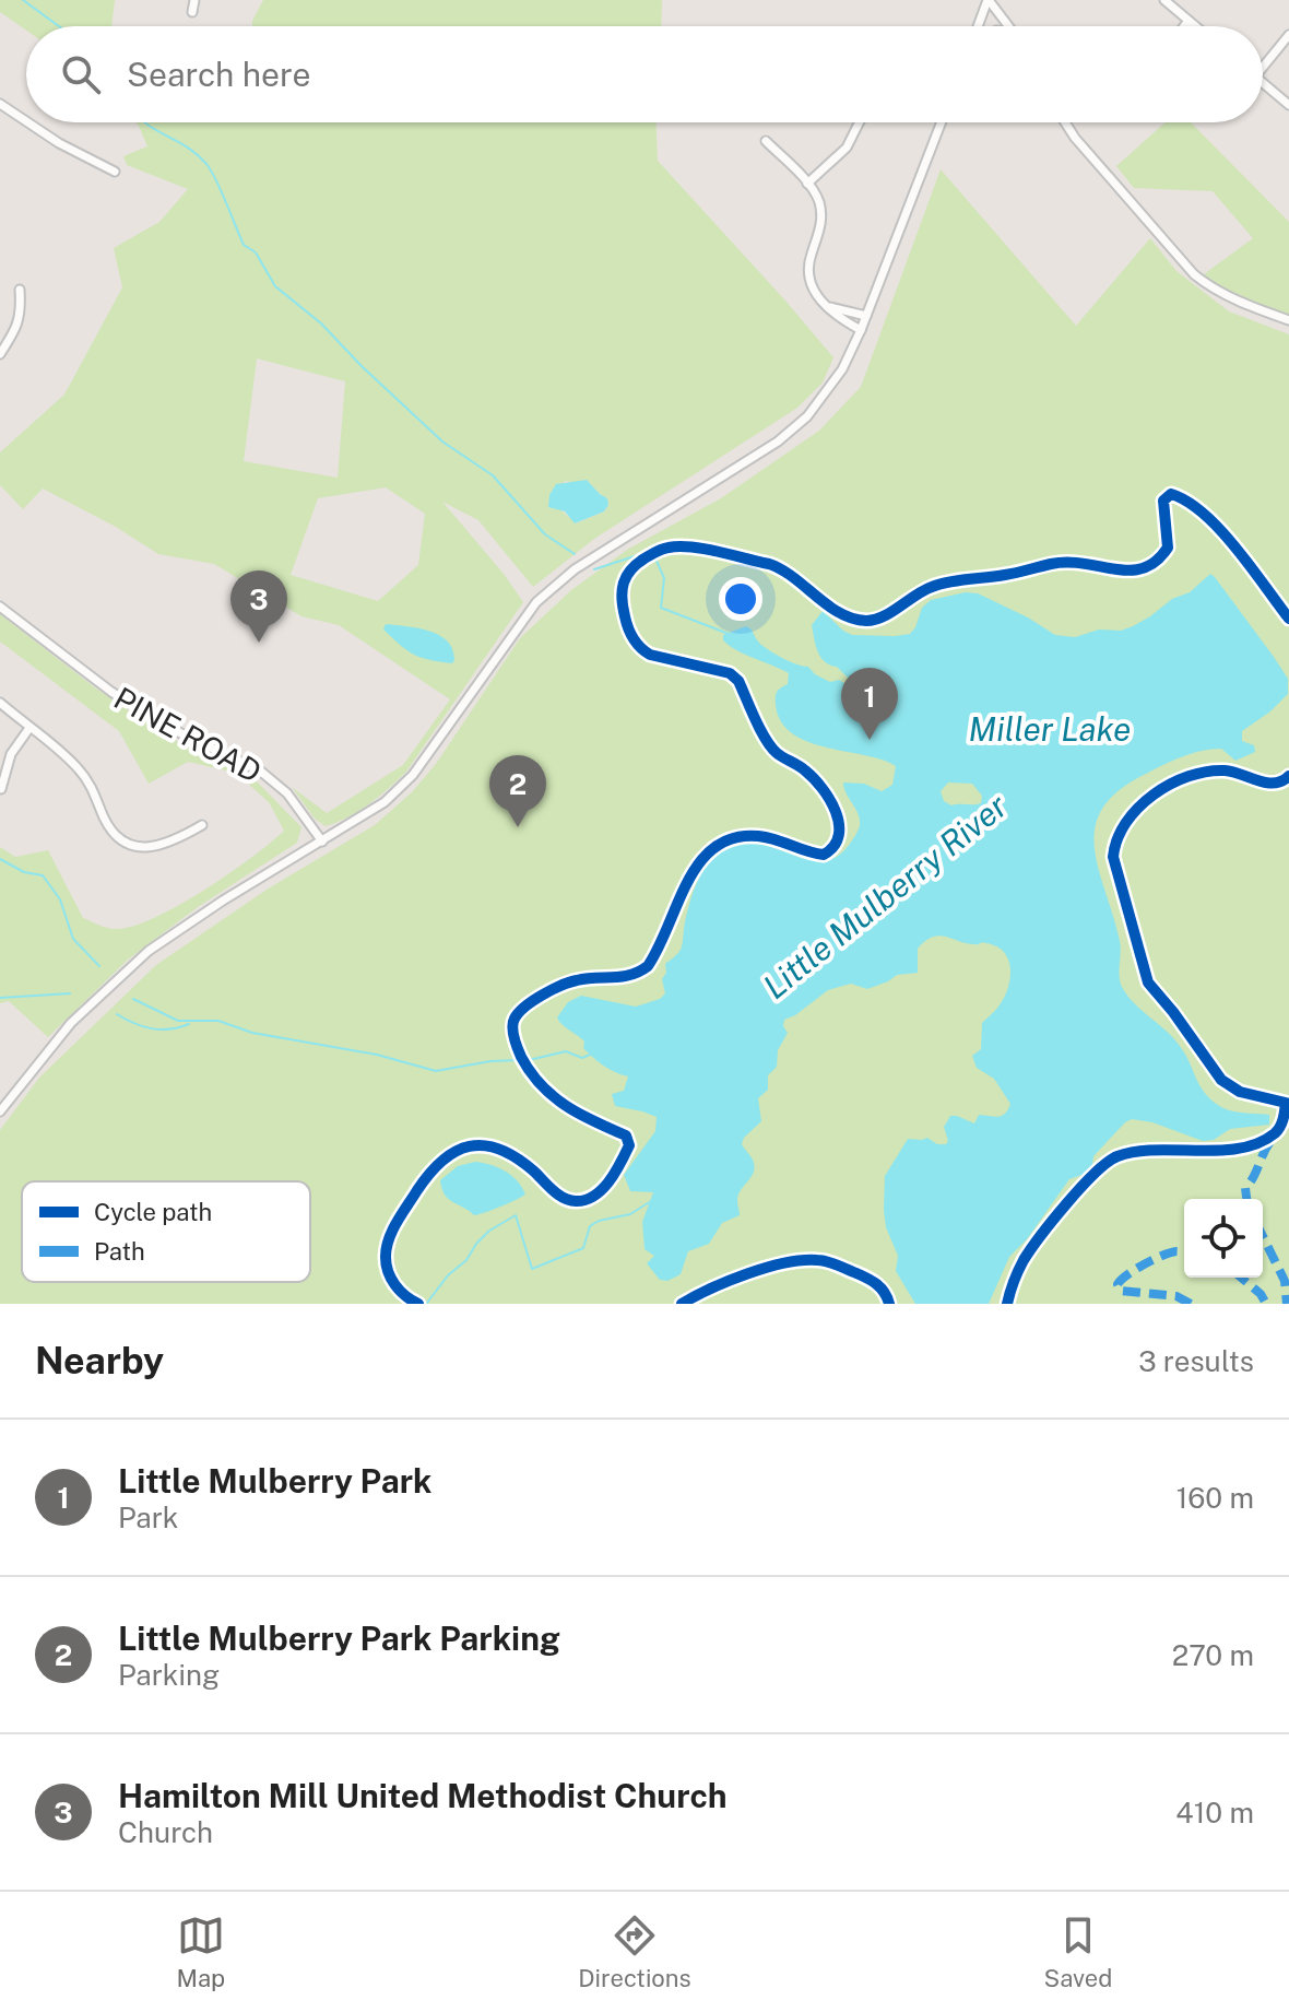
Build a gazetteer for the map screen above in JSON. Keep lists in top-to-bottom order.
{
  "streets": {
    "street": ["PINE ROAD"]
  },
  "water": ["Miller Lake", "Little Mulberry River"],
  "legend": ["Cycle path", "Path"],
  "page": {
    "search": "Search here",
    "pins": ["3", "1", "2"],
    "heading": ["Nearby", "3 results"],
    "list": [
      {
        "mark": "1",
        "name": "Little Mulberry Park",
        "note": "Park",
        "value": "160 m"
      },
      {
        "mark": "2",
        "name": "Little Mulberry Park Parking",
        "note": "Parking",
        "value": "270 m"
      },
      {
        "mark": "3",
        "name": "Hamilton Mill United Methodist Church",
        "note": "Church",
        "value": "410 m"
      }
    ],
    "nav": ["Map", "Directions", "Saved"]
  }
}
